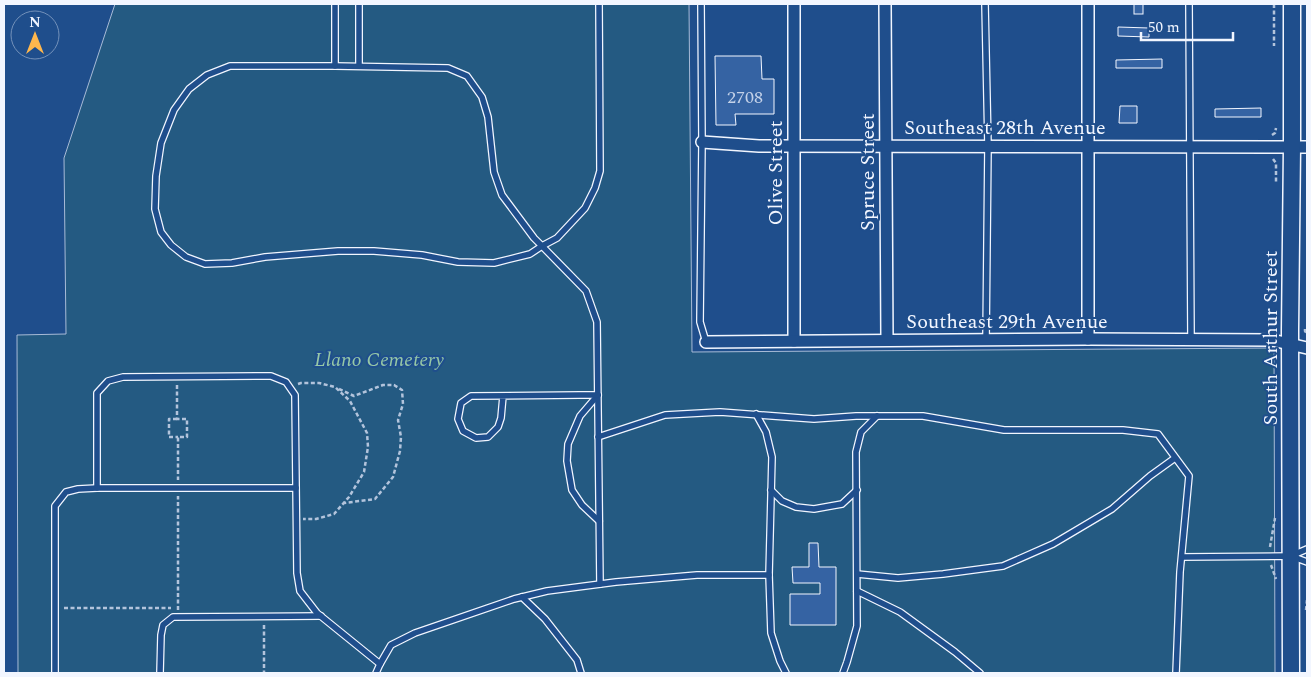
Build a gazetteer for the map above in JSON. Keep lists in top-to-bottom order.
{
  "streets": {
    "main road": ["South Arthur Street"],
    "street": [
      "Southeast 28th Avenue",
      "Spruce Street",
      "Olive Street",
      "Southeast 29th Avenue"
    ]
  },
  "crossings": [
    ["Southeast 28th Avenue", "Spruce Street"],
    ["Southeast 28th Avenue", "Olive Street"],
    ["Southeast 28th Avenue", "South Arthur Street"],
    ["Spruce Street", "Southeast 29th Avenue"],
    ["Olive Street", "Southeast 29th Avenue"],
    ["Southeast 29th Avenue", "South Arthur Street"]
  ],
  "parks": ["Llano Cemetery"],
  "house_numbers": ["2708"],
  "scale_bar": "50 m",
  "north": "top"
}
